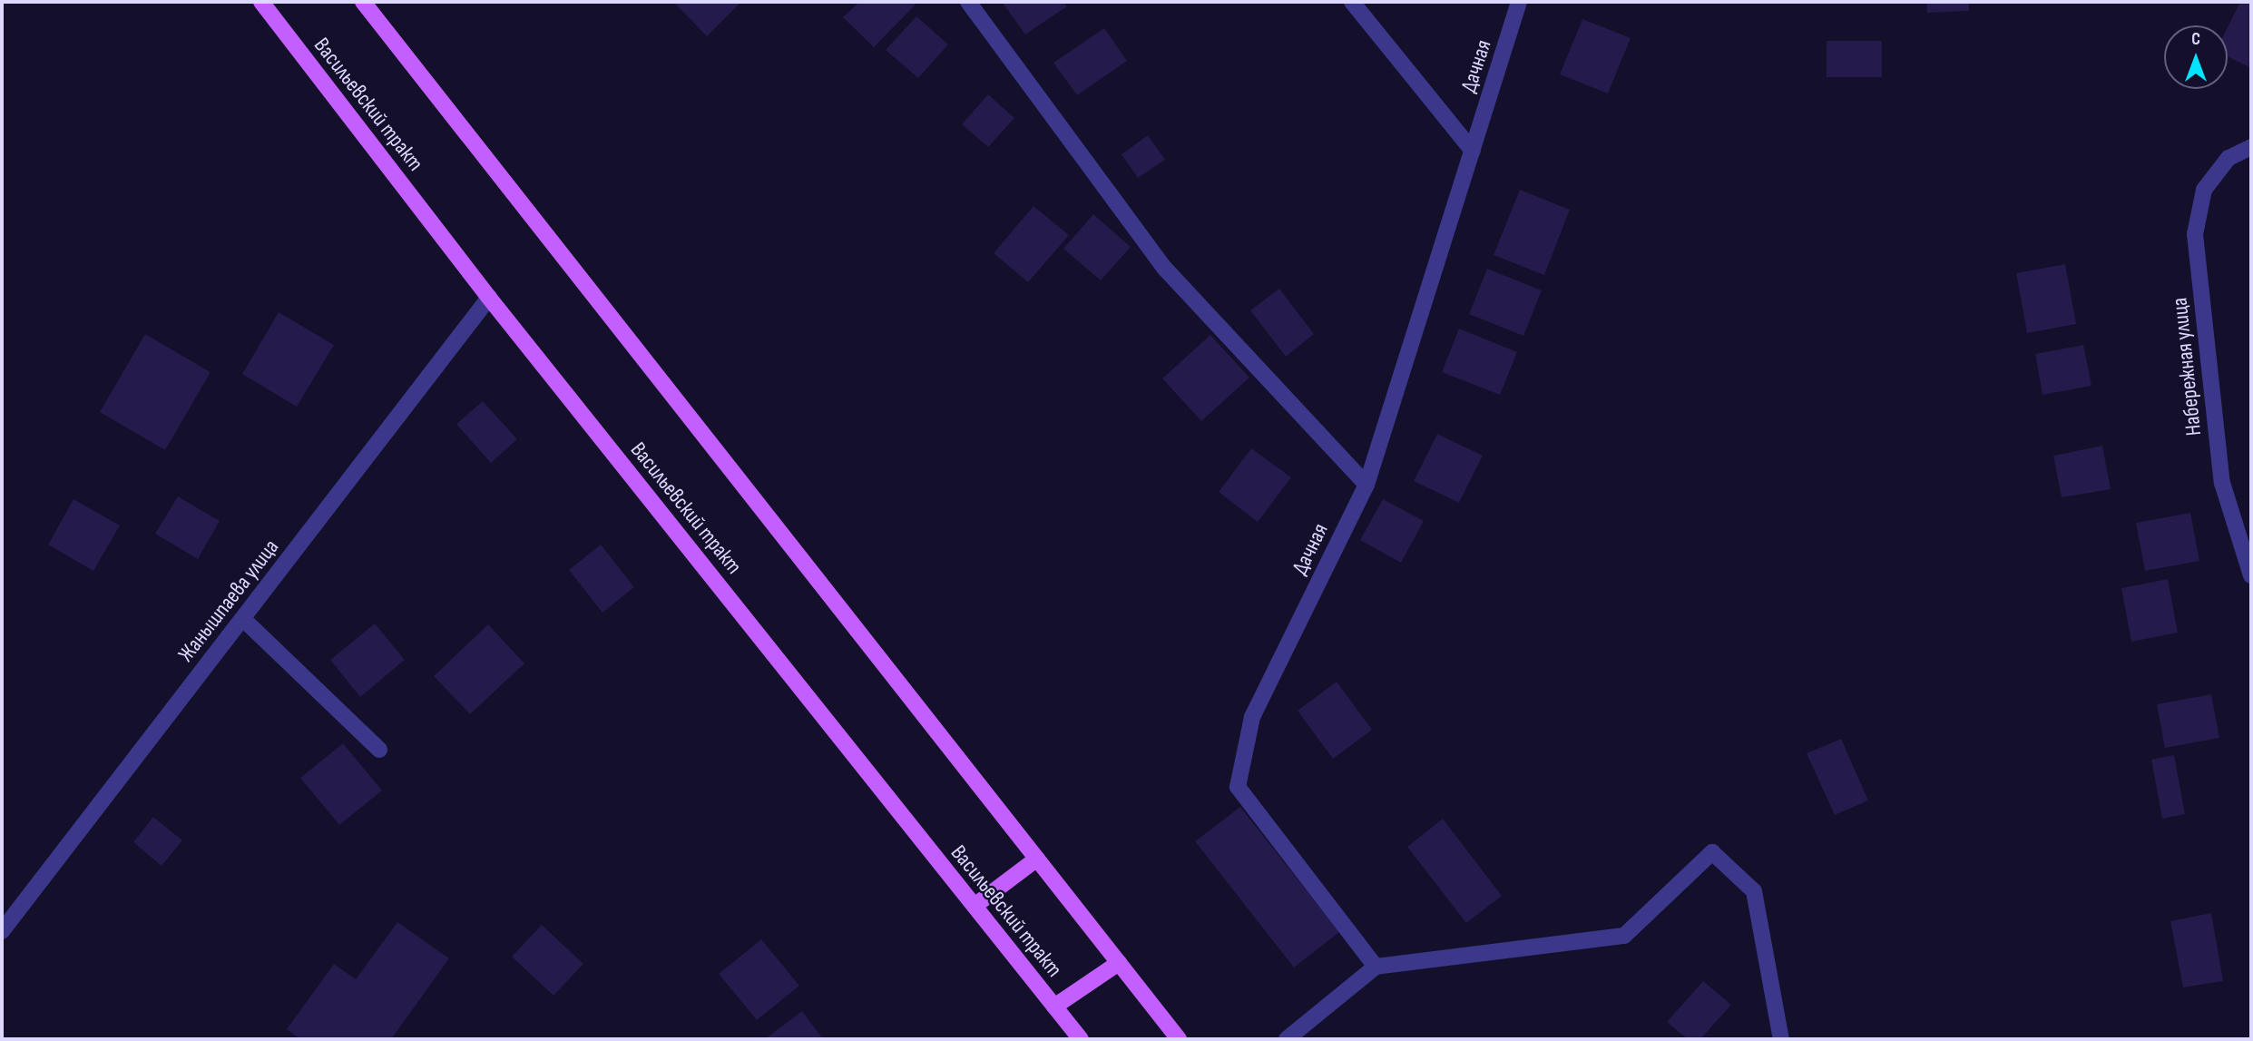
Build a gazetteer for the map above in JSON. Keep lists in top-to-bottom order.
{
  "streets": {
    "main road": ["Васильевский тракт"],
    "street": ["Дачная", "Набережная улица", "Жанышпаева улица"]
  },
  "crossings": [
    ["Васильевский тракт", "Жанышпаева улица"]
  ],
  "north": "top"
}
